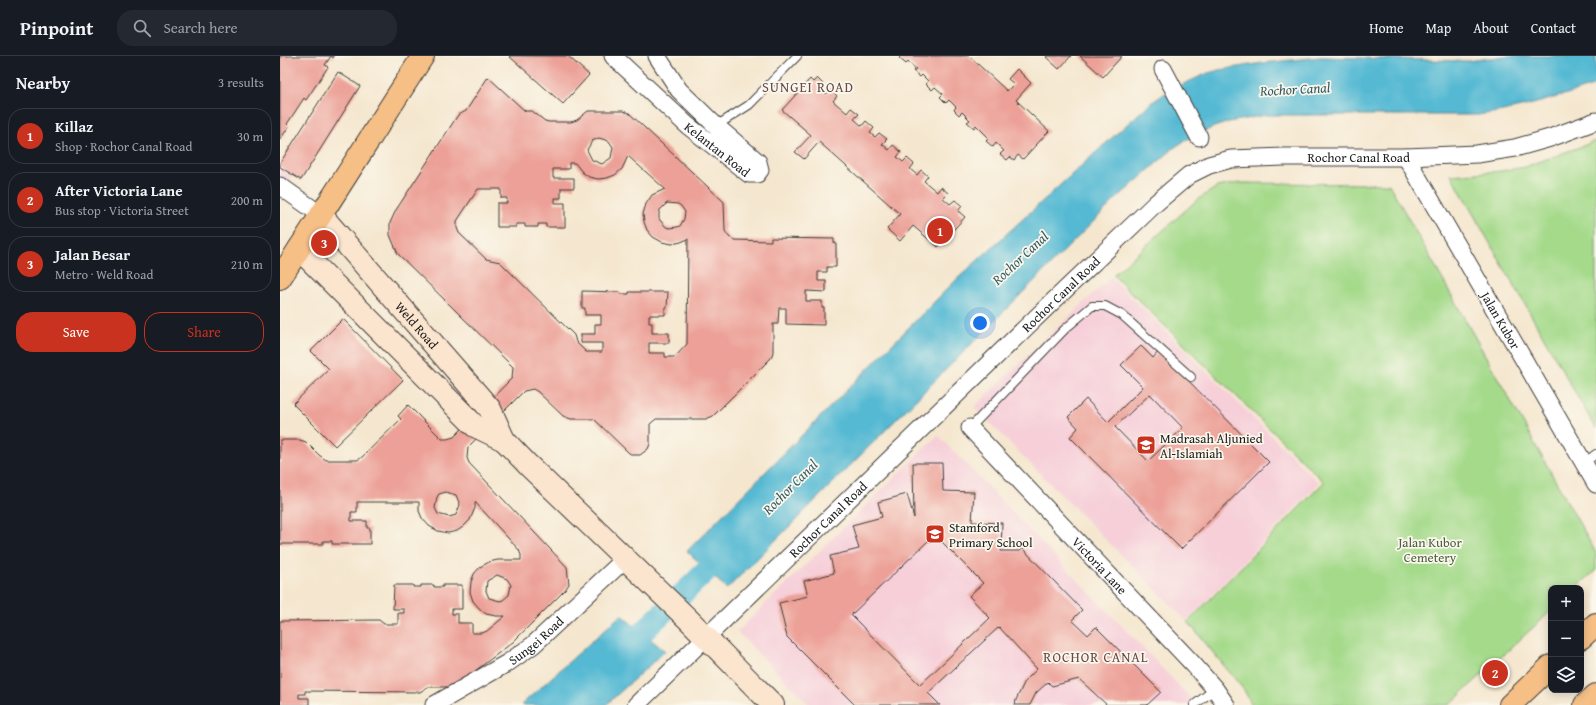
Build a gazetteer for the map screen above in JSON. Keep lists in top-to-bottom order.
{
  "streets": {
    "street": [
      "Kelantan Road",
      "Rochor Canal Road",
      "Jalan Kubor",
      "Weld Road",
      "Victoria Lane",
      "Sungei Road"
    ]
  },
  "crossings": [
    ["Rochor Canal Road", "Jalan Kubor"],
    ["Rochor Canal Road", "Weld Road"],
    ["Weld Road", "Sungei Road"]
  ],
  "districts": ["SUNGEI ROAD", "ROCHOR CANAL"],
  "water": ["Rochor Canal"],
  "parks": ["Jalan Kubor Cemetery"],
  "places": {
    "school or university": ["Madrasah Aljunied Al-Islamiah", "Stamford Primary School"]
  },
  "page": {
    "header": "Pinpoint",
    "search": "Search here",
    "nav": [
      "Home",
      "Map",
      "About",
      "Contact"
    ],
    "heading": ["Nearby", "3 results"],
    "list": [
      {
        "mark": "1",
        "name": "Killaz",
        "note": "Shop · Rochor Canal Road",
        "value": "30 m"
      },
      {
        "mark": "2",
        "name": "After Victoria Lane",
        "note": "Bus stop · Victoria Street",
        "value": "200 m"
      },
      {
        "mark": "3",
        "name": "Jalan Besar",
        "note": "Metro · Weld Road",
        "value": "210 m"
      }
    ],
    "pins": ["1", "3", "2"],
    "buttons": ["Save", "Share"],
    "map_buttons": ["+", "−"]
  }
}
